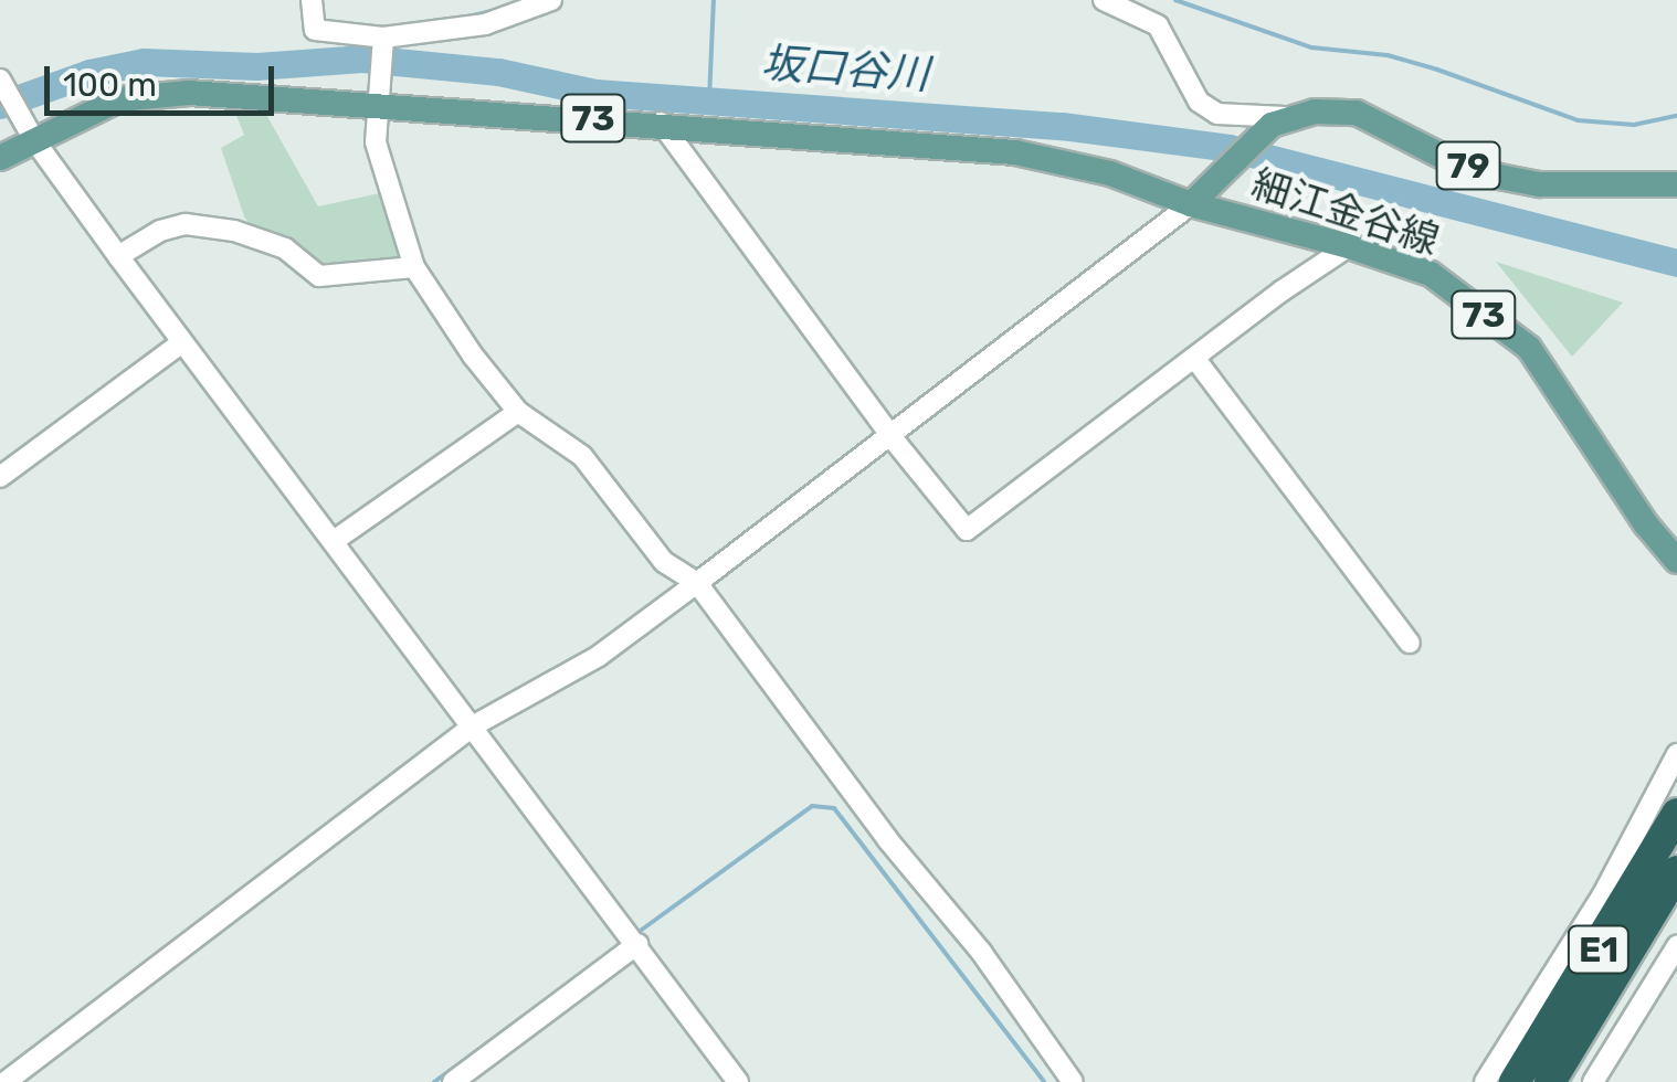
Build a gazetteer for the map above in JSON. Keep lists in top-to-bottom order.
{
  "streets": {
    "highway": ["E1"],
    "main road": ["73", "79", "細江金谷線"]
  },
  "crossings": [
    ["73", "細江金谷線"]
  ],
  "water": ["坂口谷川"],
  "scale_bar": "100 m"
}
